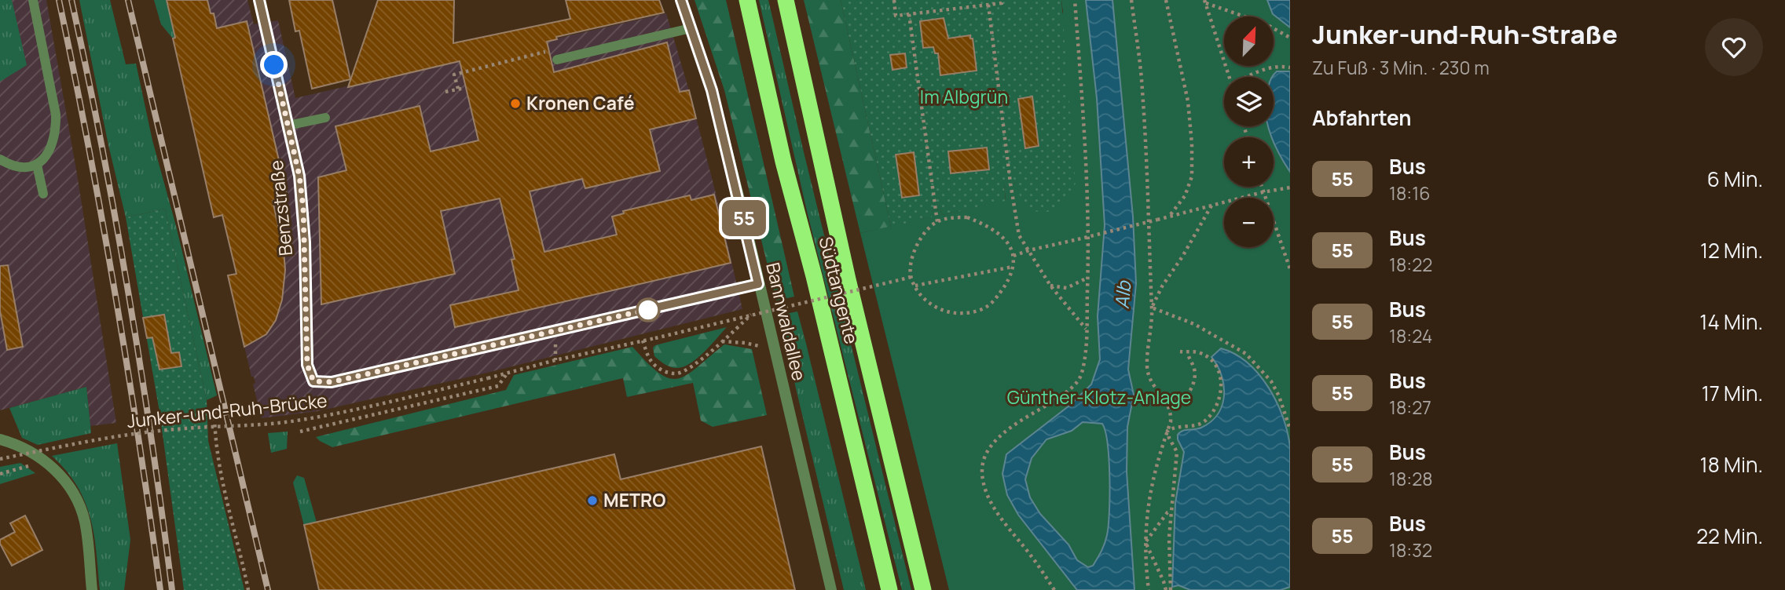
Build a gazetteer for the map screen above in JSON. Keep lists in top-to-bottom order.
{
  "streets": {
    "highway": ["Südtangente"],
    "street": ["Benzstraße", "Bannwaldallee"],
    "path": ["Junker-und-Ruh-Brücke"]
  },
  "crossings": [
    ["Benzstraße", "Bannwaldallee"]
  ],
  "water": ["Alb"],
  "parks": ["Im Albgrün", "Günther-Klotz-Anlage"],
  "places": ["Kronen Café", "METRO"],
  "lines": ["bus line 55"],
  "north": "top right",
  "page": {
    "on_map": "55",
    "heading": [
      ["Junker-und-Ruh-Straße", "Zu Fuß · 3 Min. · 230 m"],
      "Abfahrten"
    ],
    "map_buttons": ["+", "−"],
    "list": [
      {
        "mark": "55",
        "name": "Bus",
        "note": "18:16",
        "value": "6 Min."
      },
      {
        "mark": "55",
        "name": "Bus",
        "note": "18:22",
        "value": "12 Min."
      },
      {
        "mark": "55",
        "name": "Bus",
        "note": "18:24",
        "value": "14 Min."
      },
      {
        "mark": "55",
        "name": "Bus",
        "note": "18:27",
        "value": "17 Min."
      },
      {
        "mark": "55",
        "name": "Bus",
        "note": "18:28",
        "value": "18 Min."
      },
      {
        "mark": "55",
        "name": "Bus",
        "note": "18:32",
        "value": "22 Min."
      }
    ]
  }
}
